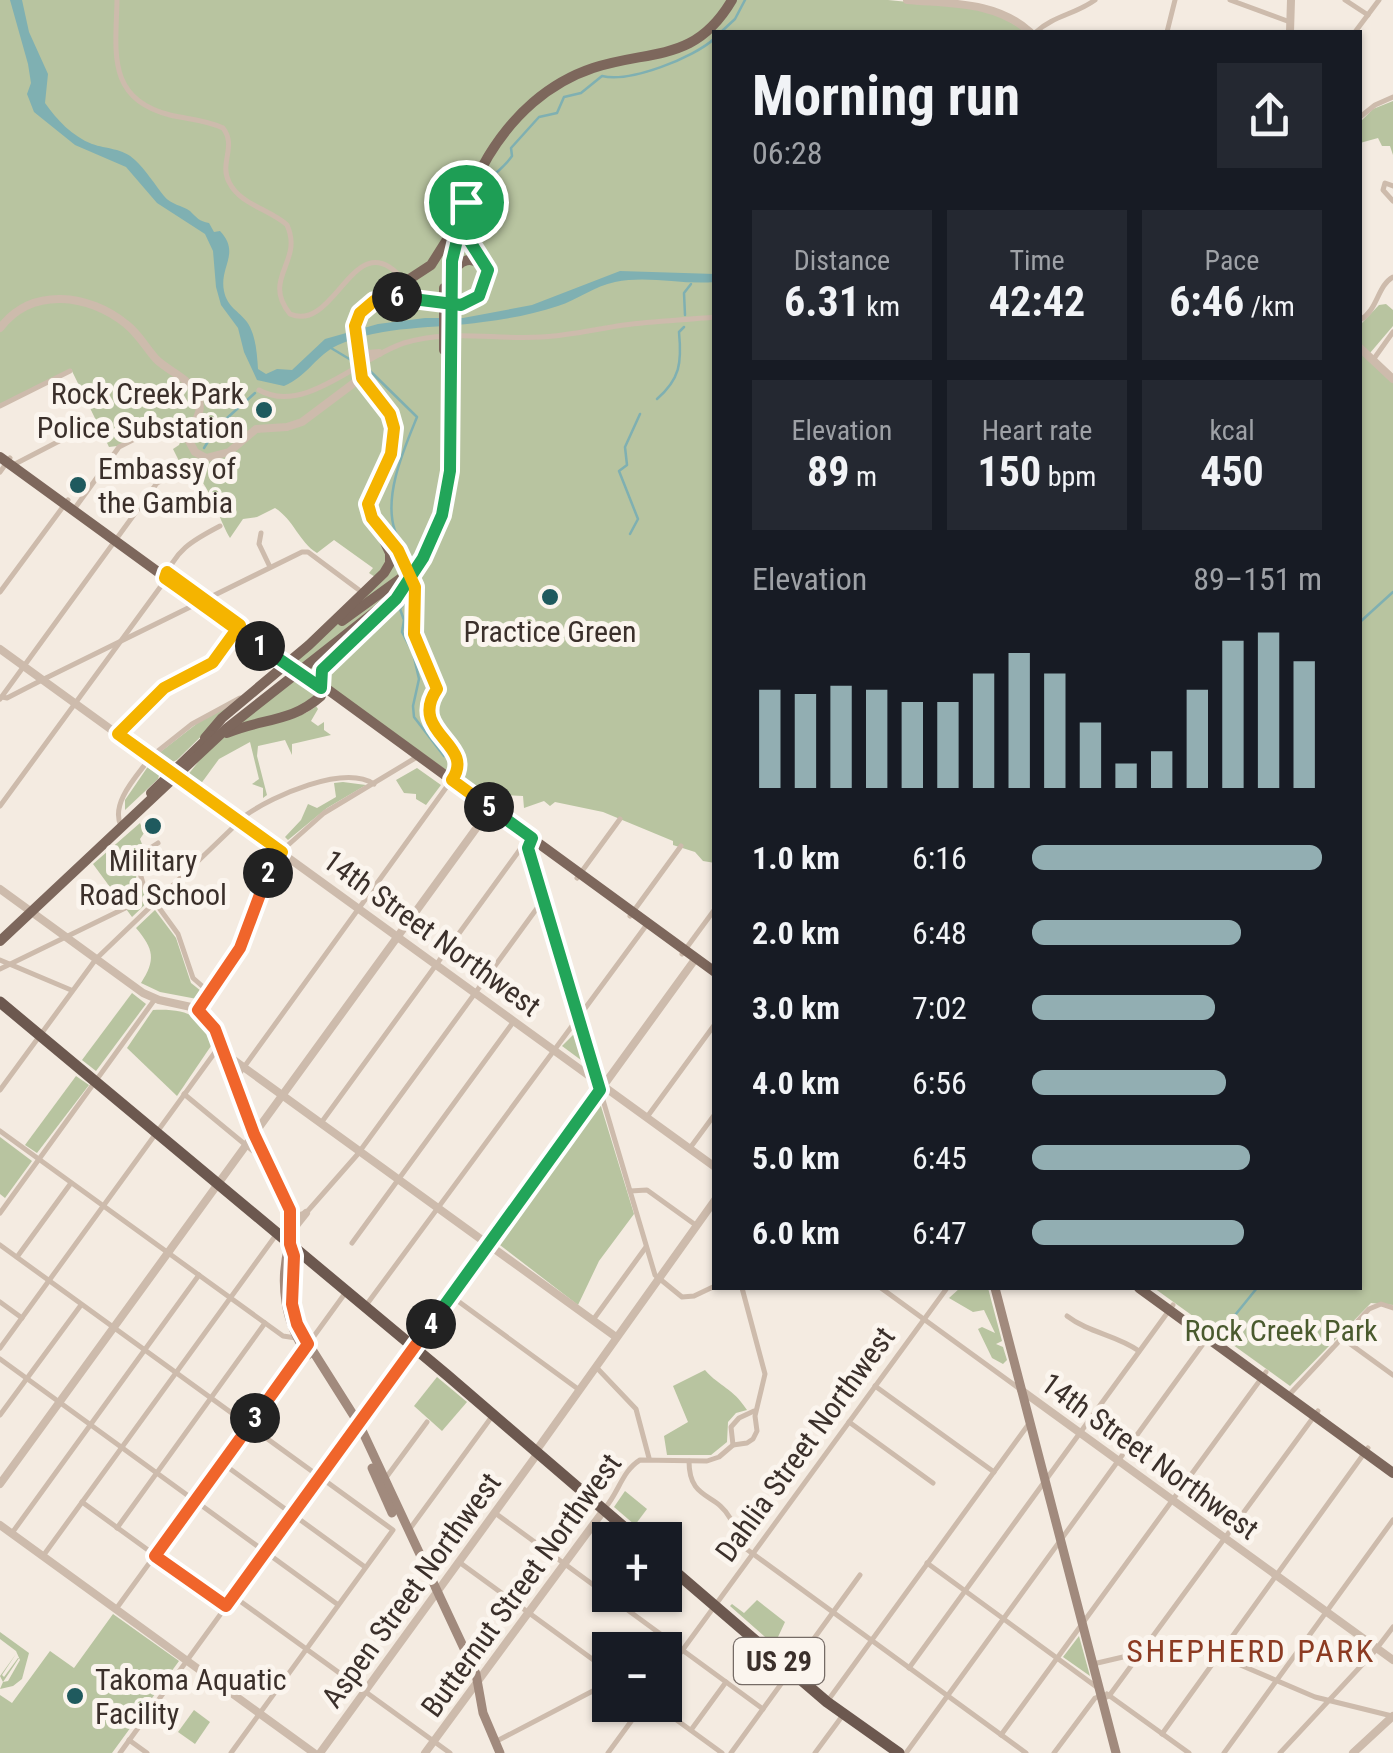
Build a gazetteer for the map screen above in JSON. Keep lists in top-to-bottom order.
{
  "streets": {
    "highway": ["US 29"],
    "street": [
      "14th Street Northwest",
      "Dahlia Street Northwest",
      "Butternut Street Northwest",
      "Aspen Street Northwest"
    ]
  },
  "crossings": [
    ["14th Street Northwest", "Dahlia Street Northwest"],
    ["Dahlia Street Northwest", "US 29"]
  ],
  "districts": ["SHEPHERD PARK"],
  "parks": ["Rock Creek Park"],
  "places": [
    "Rock Creek Park Police Substation",
    "Embassy of the Gambia",
    "Practice Green",
    "Military Road School",
    "Takoma Aquatic Facility"
  ],
  "page": {
    "heading": ["Morning run", "06:28"],
    "stats": [
      ["Distance", "6.31 km"],
      ["Time", "42:42"],
      ["Pace", "6:46 /km"],
      ["Elevation", "89 m"],
      ["Heart rate", "150 bpm"],
      ["kcal", "450"]
    ],
    "pins": [
      "6",
      "1",
      "5",
      "2",
      "4",
      "3"
    ],
    "chart": ["Elevation", "89–151 m"],
    "list": [
      {
        "name": "1.0 km",
        "note": "6:16"
      },
      {
        "name": "2.0 km",
        "note": "6:48"
      },
      {
        "name": "3.0 km",
        "note": "7:02"
      },
      {
        "name": "4.0 km",
        "note": "6:56"
      },
      {
        "name": "5.0 km",
        "note": "6:45"
      },
      {
        "name": "6.0 km",
        "note": "6:47"
      }
    ],
    "map_buttons": ["+", "−"]
  }
}
